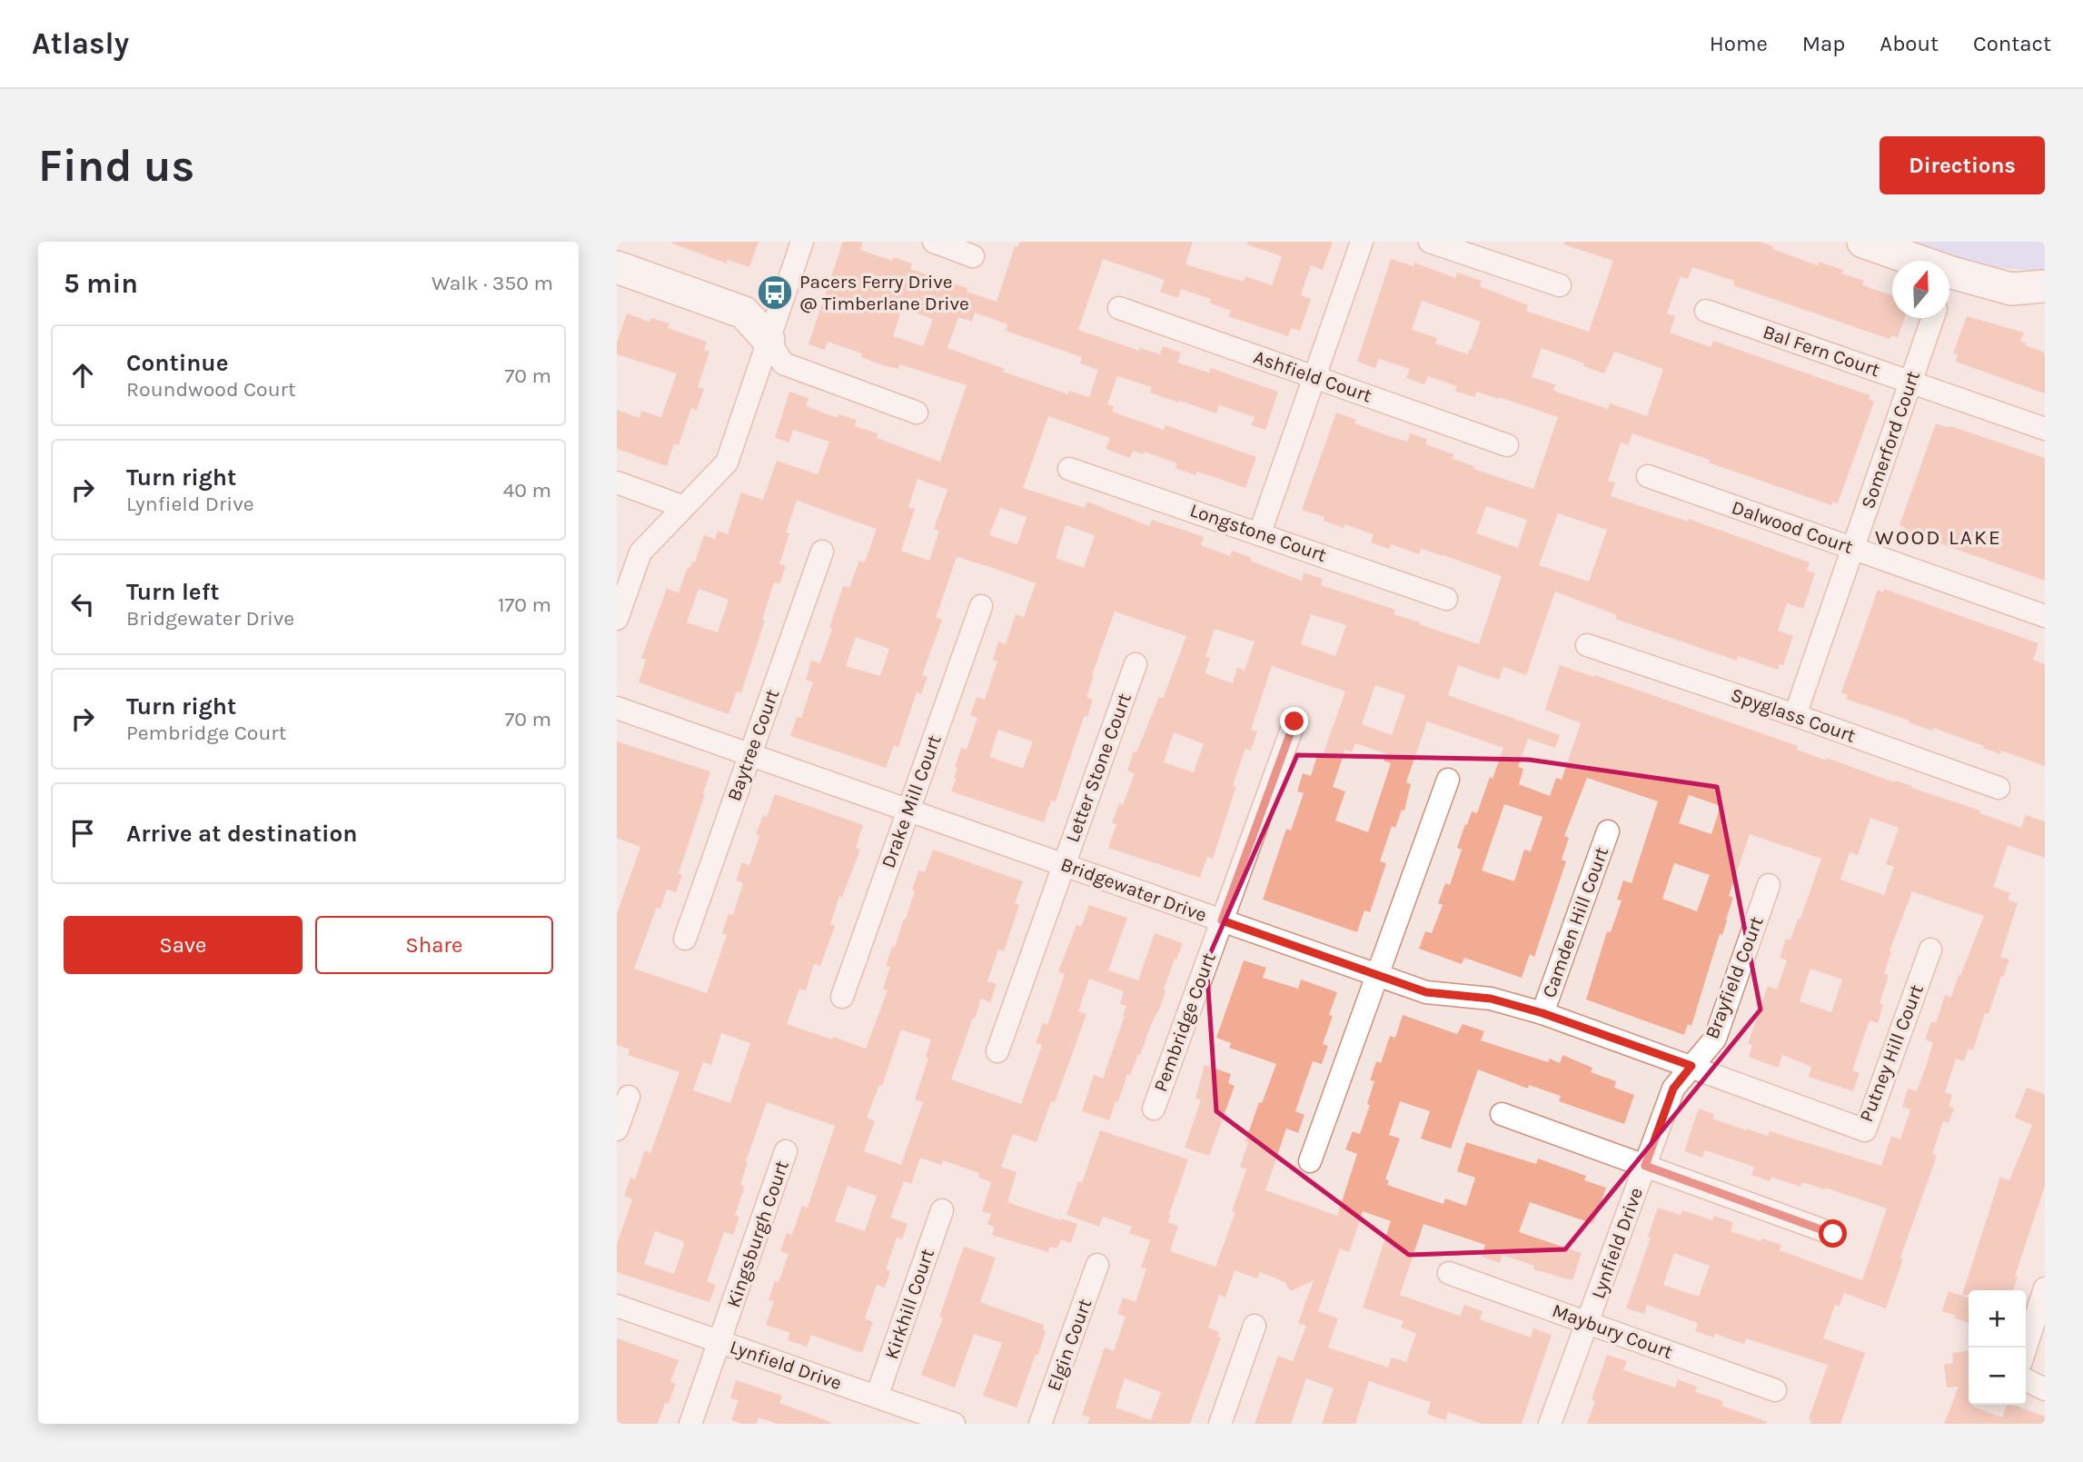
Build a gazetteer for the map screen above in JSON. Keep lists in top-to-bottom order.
{
  "streets": {
    "street": [
      "Bal Fern Court",
      "Ashfield Court",
      "Somerford Court",
      "Dalwood Court",
      "Longstone Court",
      "Spyglass Court",
      "Baytree Court",
      "Letter Stone Court",
      "Drake Mill Court",
      "Bridgewater Drive",
      "Camden Hill Court",
      "Brayfield Court",
      "Pembridge Court",
      "Putney Hill Court",
      "Kingsburgh Court",
      "Lynfield Drive",
      "Kirkhill Court",
      "Maybury Court",
      "Elgin Court"
    ]
  },
  "crossings": [
    ["Bal Fern Court", "Somerford Court"],
    ["Somerford Court", "Dalwood Court"],
    ["Somerford Court", "Spyglass Court"],
    ["Baytree Court", "Bridgewater Drive"],
    ["Letter Stone Court", "Bridgewater Drive"],
    ["Drake Mill Court", "Bridgewater Drive"],
    ["Bridgewater Drive", "Camden Hill Court"],
    ["Bridgewater Drive", "Brayfield Court"],
    ["Bridgewater Drive", "Pembridge Court"],
    ["Bridgewater Drive", "Putney Hill Court"],
    ["Bridgewater Drive", "Lynfield Drive"],
    ["Brayfield Court", "Putney Hill Court"],
    ["Brayfield Court", "Lynfield Drive"],
    ["Putney Hill Court", "Lynfield Drive"],
    ["Kingsburgh Court", "Lynfield Drive"],
    ["Lynfield Drive", "Kirkhill Court"],
    ["Lynfield Drive", "Maybury Court"]
  ],
  "districts": ["WOOD LAKE"],
  "places": {
    "bus stop": ["Pacers Ferry Drive @ Timberlane Drive"]
  },
  "north": "top",
  "page": {
    "header": "Atlasly",
    "nav": [
      "Home",
      "Map",
      "About",
      "Contact"
    ],
    "buttons": [
      "Directions",
      ["Save", "Share"]
    ],
    "title": "Find us",
    "heading": ["5 min", "Walk · 350 m"],
    "list": [
      ["Continue", "Roundwood Court", "70 m"],
      ["Turn right", "Lynfield Drive", "40 m"],
      ["Turn left", "Bridgewater Drive", "170 m"],
      ["Turn right", "Pembridge Court", "70 m"],
      "Arrive at destination"
    ],
    "map_buttons": ["+", "−"]
  }
}
